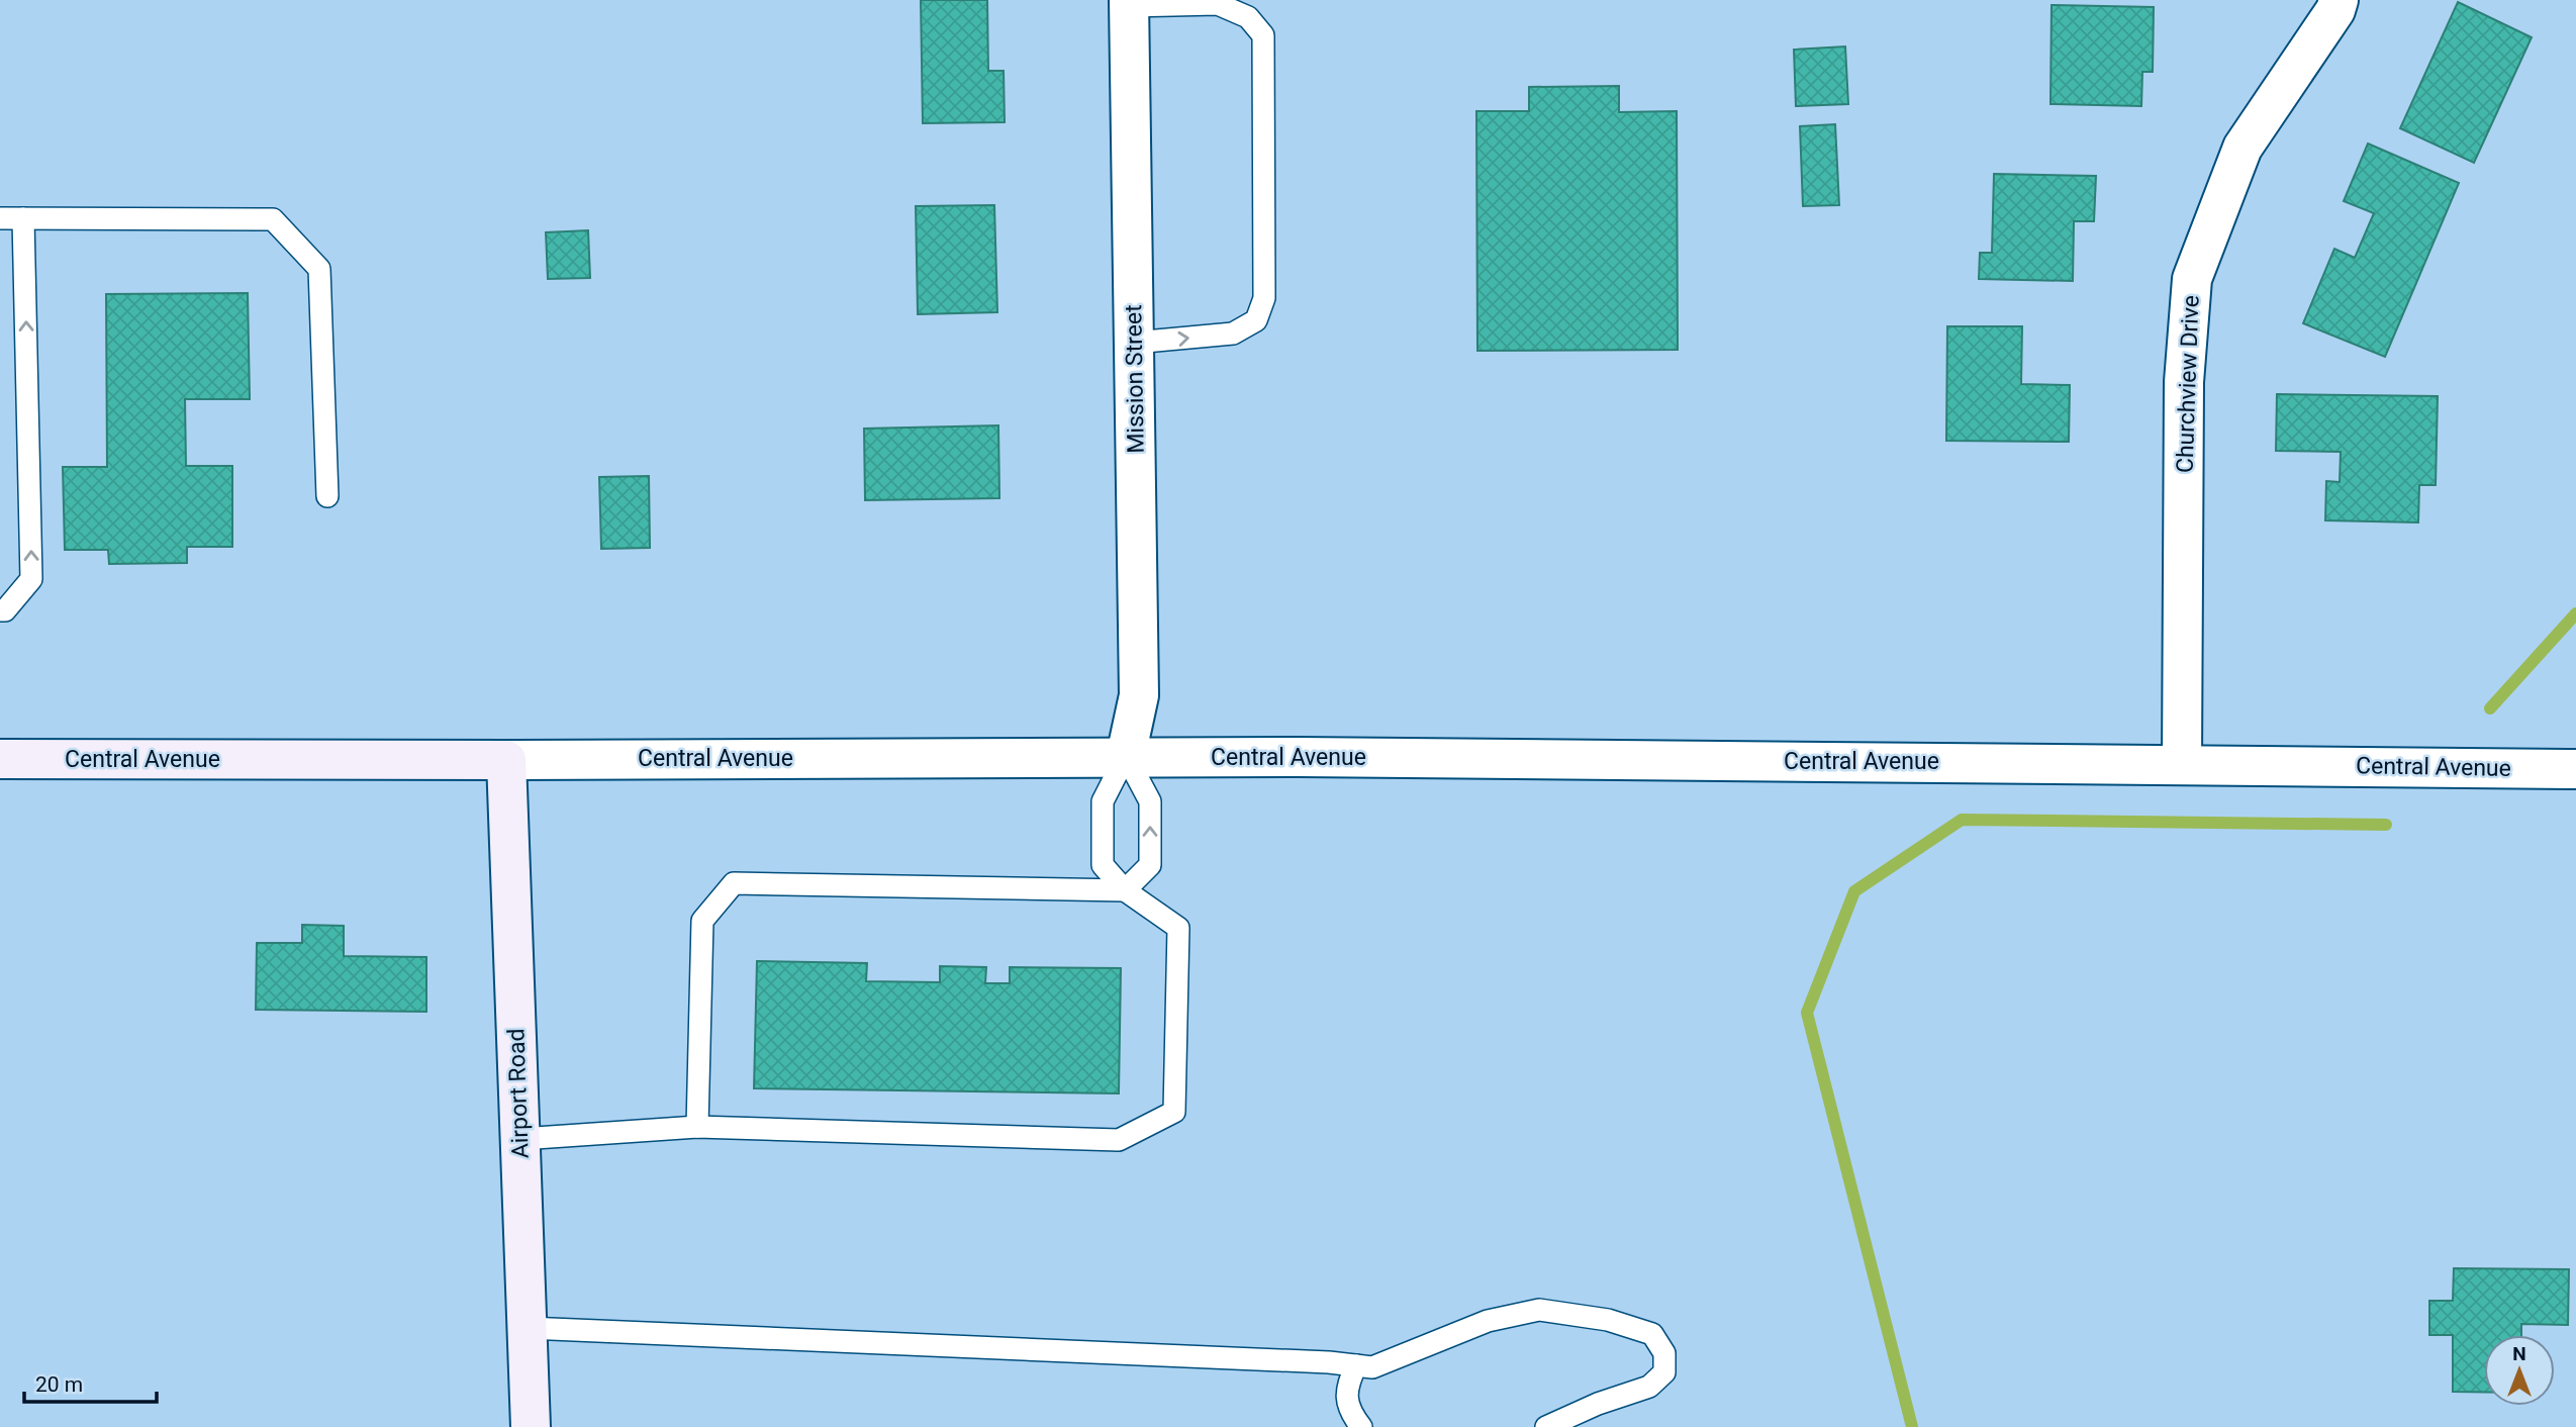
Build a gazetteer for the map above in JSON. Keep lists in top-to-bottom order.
{
  "streets": {
    "main road": ["Central Avenue", "Airport Road"],
    "street": ["Mission Street", "Churchview Drive"]
  },
  "crossings": [
    ["Mission Street", "Central Avenue"],
    ["Churchview Drive", "Central Avenue"],
    ["Central Avenue", "Airport Road"]
  ],
  "scale_bar": "20 m",
  "north": "top"
}
